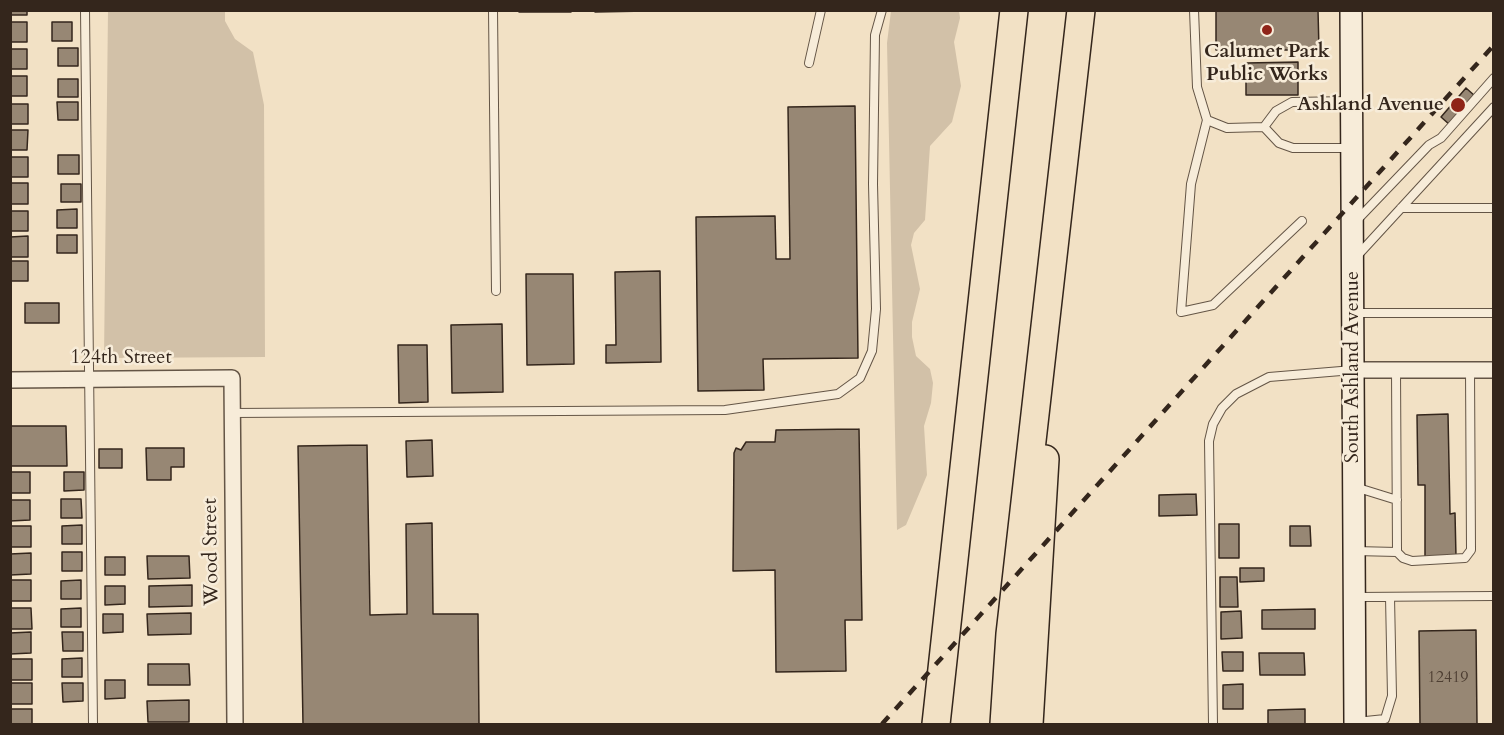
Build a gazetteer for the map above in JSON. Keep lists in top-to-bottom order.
{
  "streets": {
    "main road": ["South Ashland Avenue"],
    "street": ["124th Street", "Wood Street"]
  },
  "crossings": [
    ["124th Street", "Wood Street"]
  ],
  "places": ["Calumet Park Public Works", "Ashland Avenue"],
  "house_numbers": ["12419"]
}
